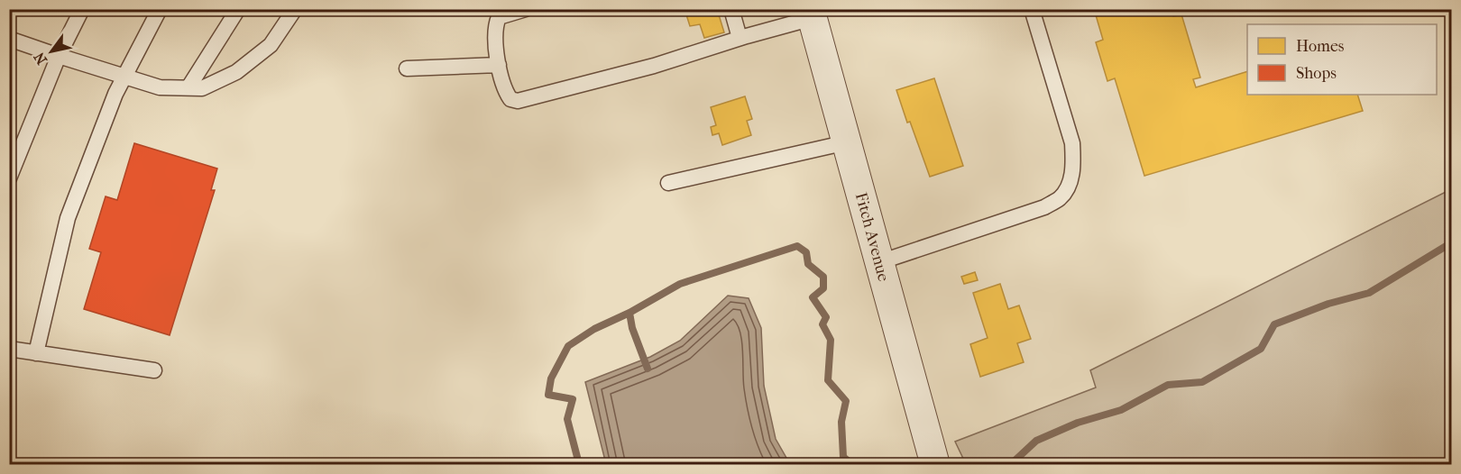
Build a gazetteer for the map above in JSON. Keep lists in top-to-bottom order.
{
  "streets": {
    "street": ["Fitch Avenue"]
  },
  "legend": ["Homes", "Shops"],
  "north": "bottom left"
}
